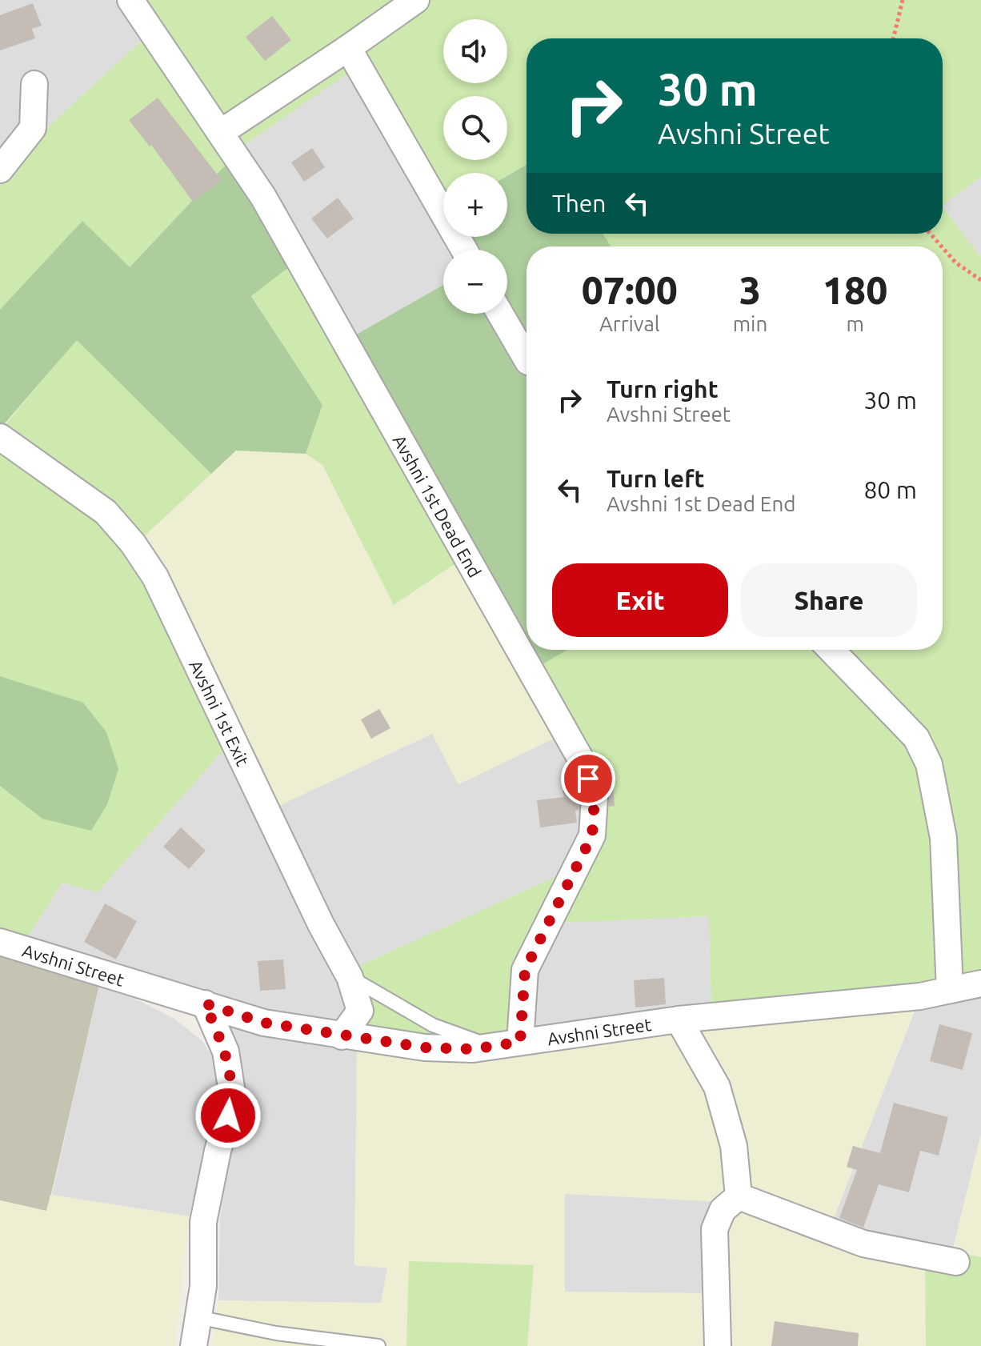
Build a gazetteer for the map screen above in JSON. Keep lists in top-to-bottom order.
{
  "streets": {
    "street": ["Avshni 1st Dead End", "Avshni 1st Exit", "Avshni Street"]
  },
  "crossings": [
    ["Avshni 1st Dead End", "Avshni Street"],
    ["Avshni 1st Exit", "Avshni Street"]
  ],
  "page": {
    "map_buttons": ["+", "−"],
    "turn": ["30 m", "Avshni Street"],
    "then": "Then",
    "eta": [
      "07:00",
      "Arrival",
      "3",
      "min",
      "180",
      "m"
    ],
    "list": [
      {
        "name": "Turn right",
        "note": "Avshni Street",
        "value": "30 m"
      },
      {
        "name": "Turn left",
        "note": "Avshni 1st Dead End",
        "value": "80 m"
      }
    ],
    "buttons": ["Exit", "Share"]
  }
}
